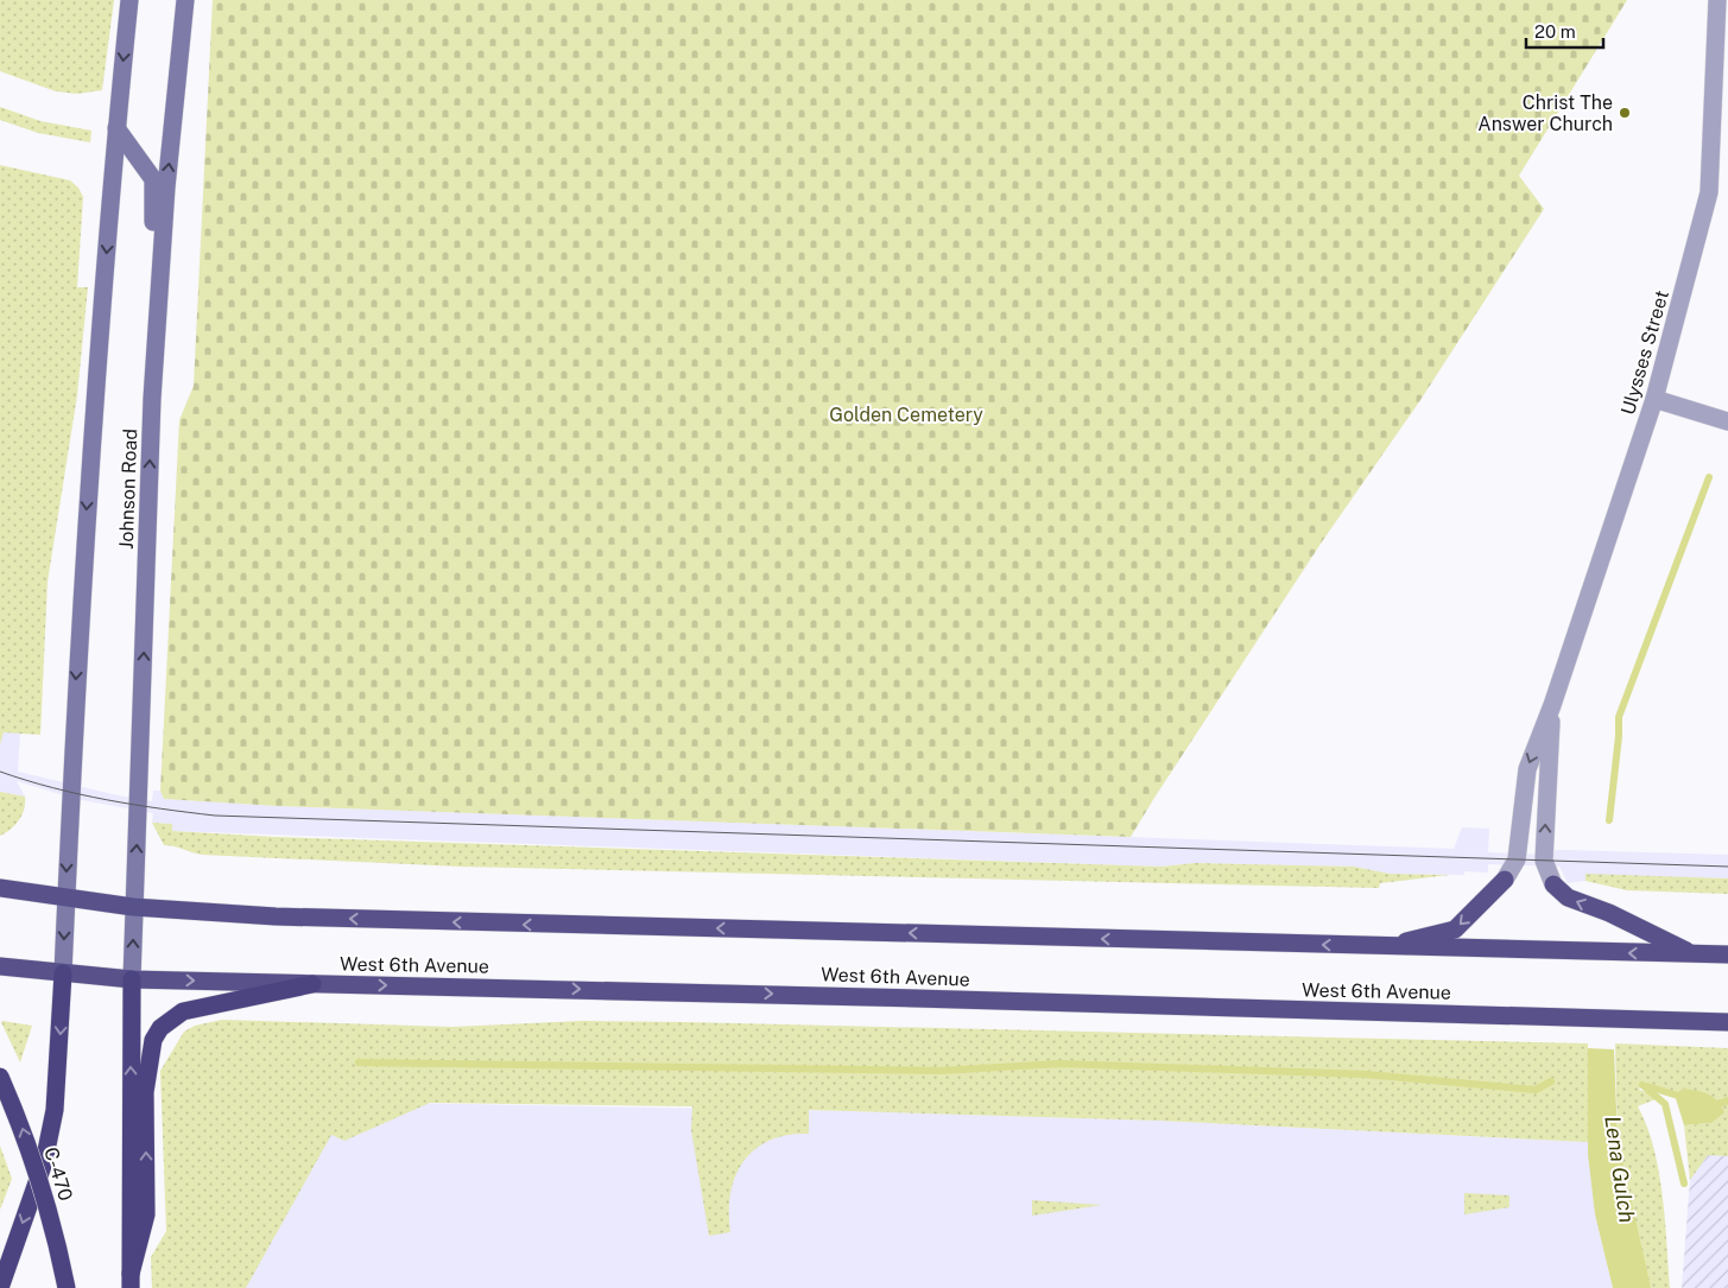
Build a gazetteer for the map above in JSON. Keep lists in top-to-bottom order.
{
  "streets": {
    "highway": ["West 6th Avenue", "C-470"],
    "main road": ["Johnson Road"],
    "street": ["Ulysses Street"]
  },
  "crossings": [
    ["Johnson Road", "West 6th Avenue"]
  ],
  "water": ["Lena Gulch"],
  "parks": ["Golden Cemetery"],
  "places": ["Christ The Answer Church"],
  "scale_bar": "20 m"
}
